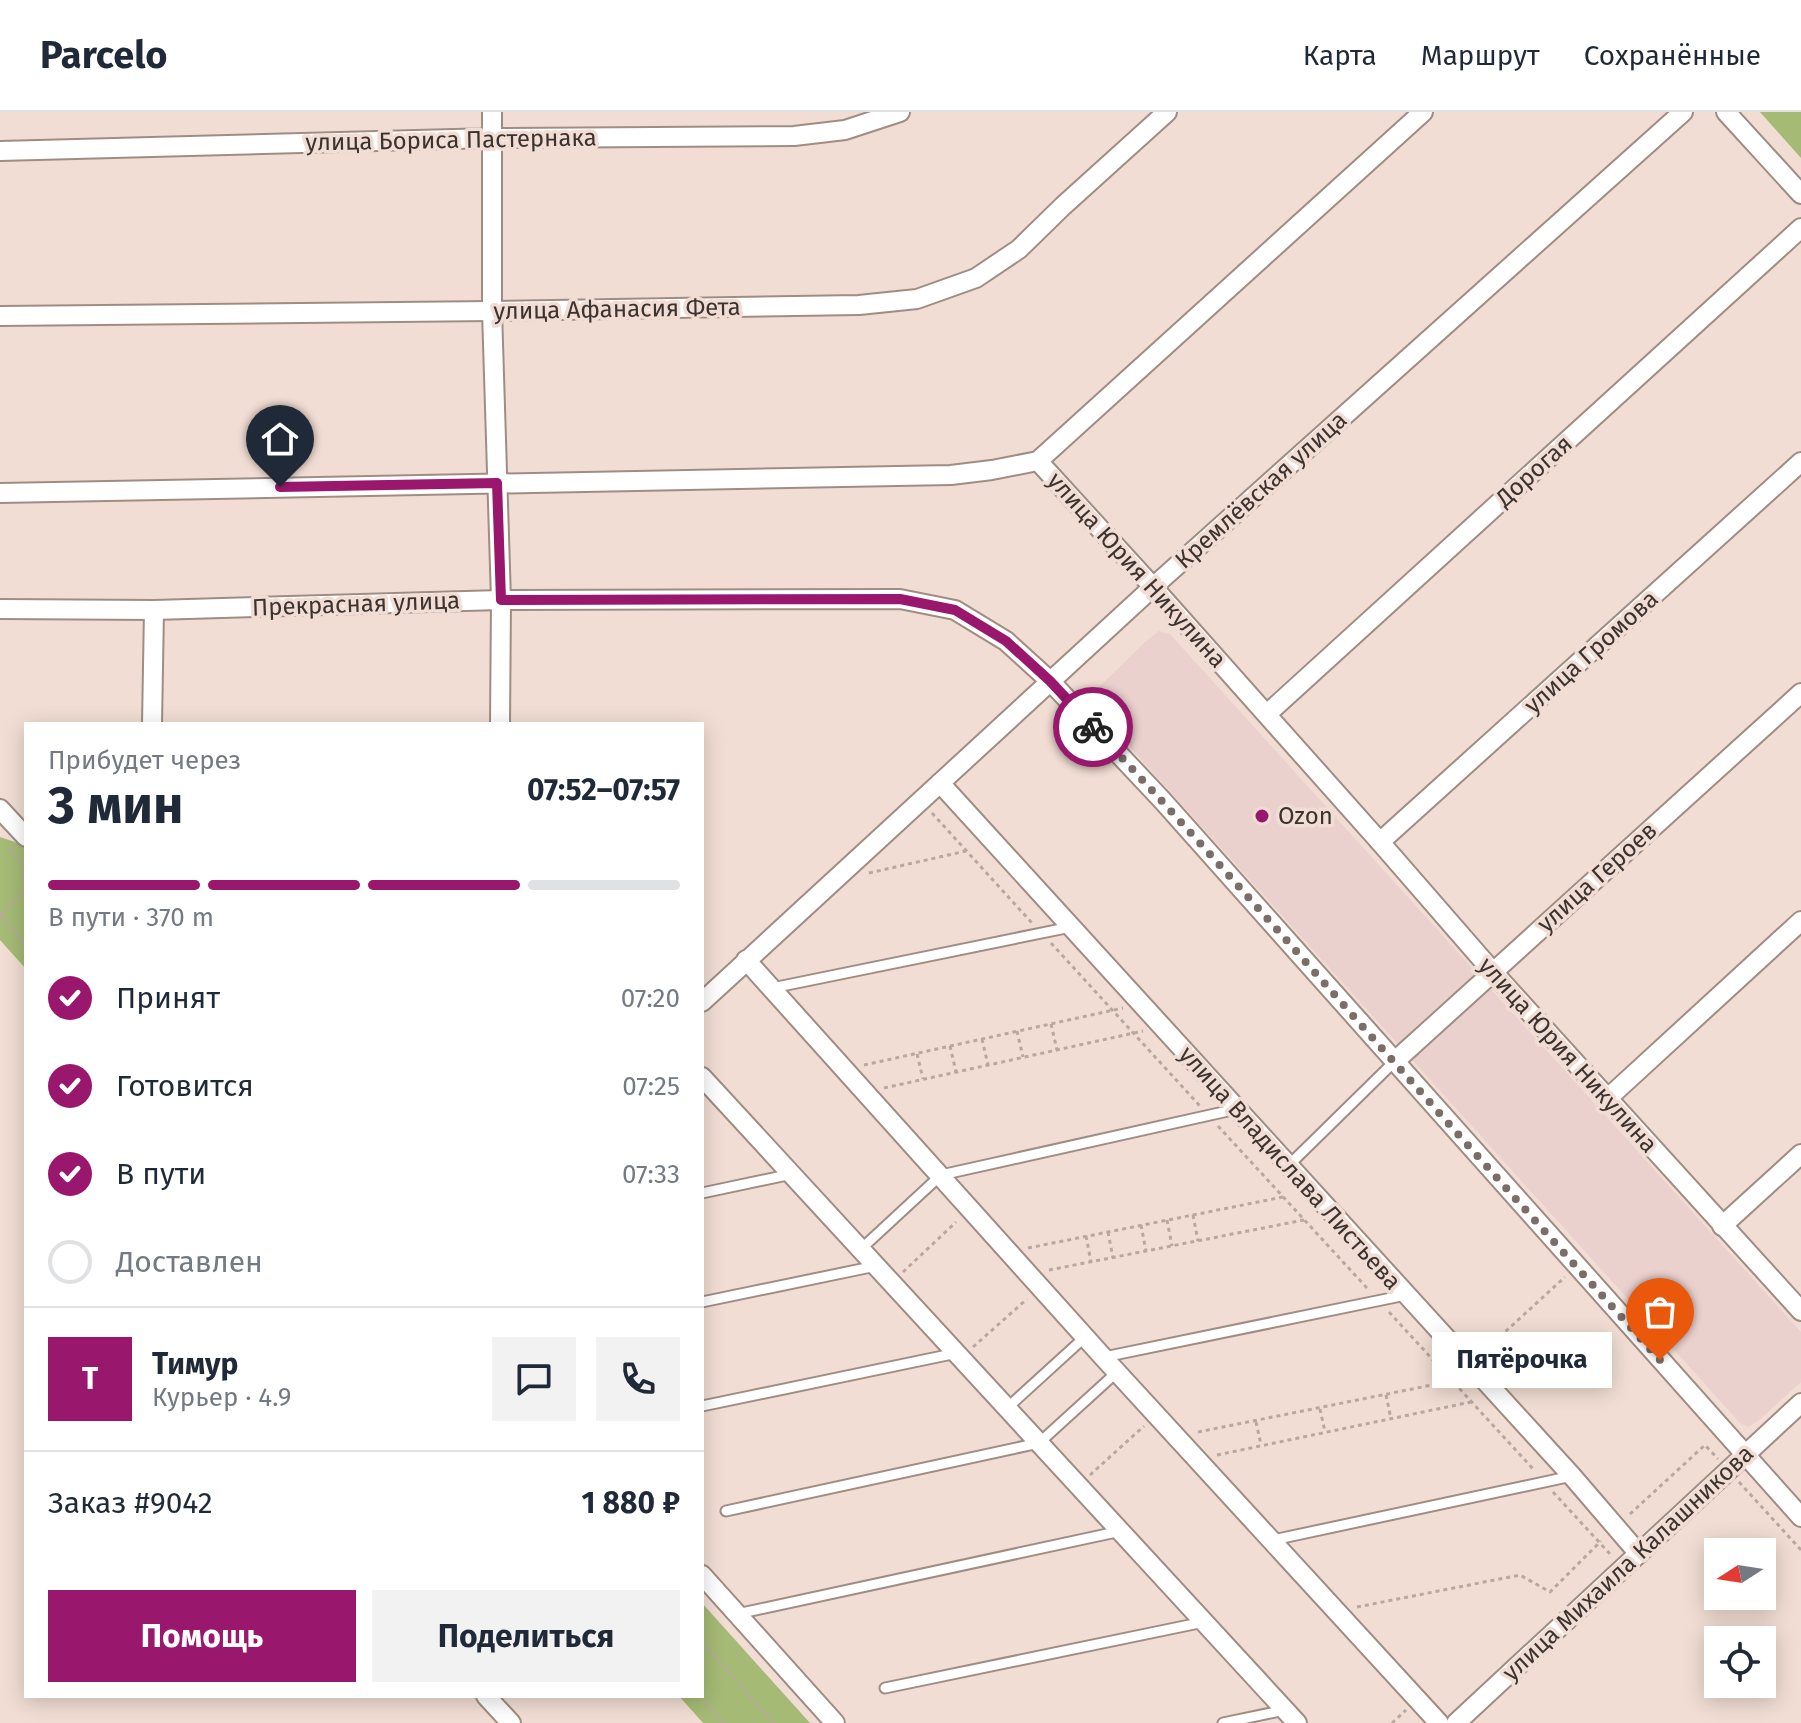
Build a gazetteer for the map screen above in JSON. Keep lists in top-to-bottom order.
{
  "streets": {
    "street": [
      "улица Бориса Пастернака",
      "улица Афанасия Фета",
      "Дорогая",
      "Кремлёвская улица",
      "улица Юрия Никулина",
      "Прекрасная улица",
      "улица Громова",
      "улица Героев",
      "улица Владислава Листьева",
      "улица Михаила Калашникова"
    ]
  },
  "crossings": [
    ["Дорогая", "улица Юрия Никулина"],
    ["Кремлёвская улица", "улица Юрия Никулина"],
    ["Кремлёвская улица", "Прекрасная улица"],
    ["Кремлёвская улица", "улица Владислава Листьева"],
    ["улица Юрия Никулина", "улица Громова"],
    ["улица Юрия Никулина", "улица Героев"],
    ["Прекрасная улица", "улица Героев"],
    ["Прекрасная улица", "улица Михаила Калашникова"],
    ["улица Владислава Листьева", "улица Михаила Калашникова"]
  ],
  "places": ["Ozon", "Пятёрочка"],
  "north": "left",
  "page": {
    "header": "Parcelo",
    "nav": ["Карта", "Маршрут", "Сохранённые"],
    "heading": ["3 мин", "Прибудет через", "07:52–07:57"],
    "panel": [
      "Тимур",
      "Курьер · 4.9",
      "Заказ #9042",
      "1 880 ₽"
    ],
    "bar": "В пути · 370 m",
    "list": [
      ["Принят", "07:20"],
      ["Готовится", "07:25"],
      ["В пути", "07:33"],
      "Доставлен"
    ],
    "bubble": "Пятёрочка",
    "round": "Т",
    "buttons": ["Помощь", "Поделиться"]
  }
}
